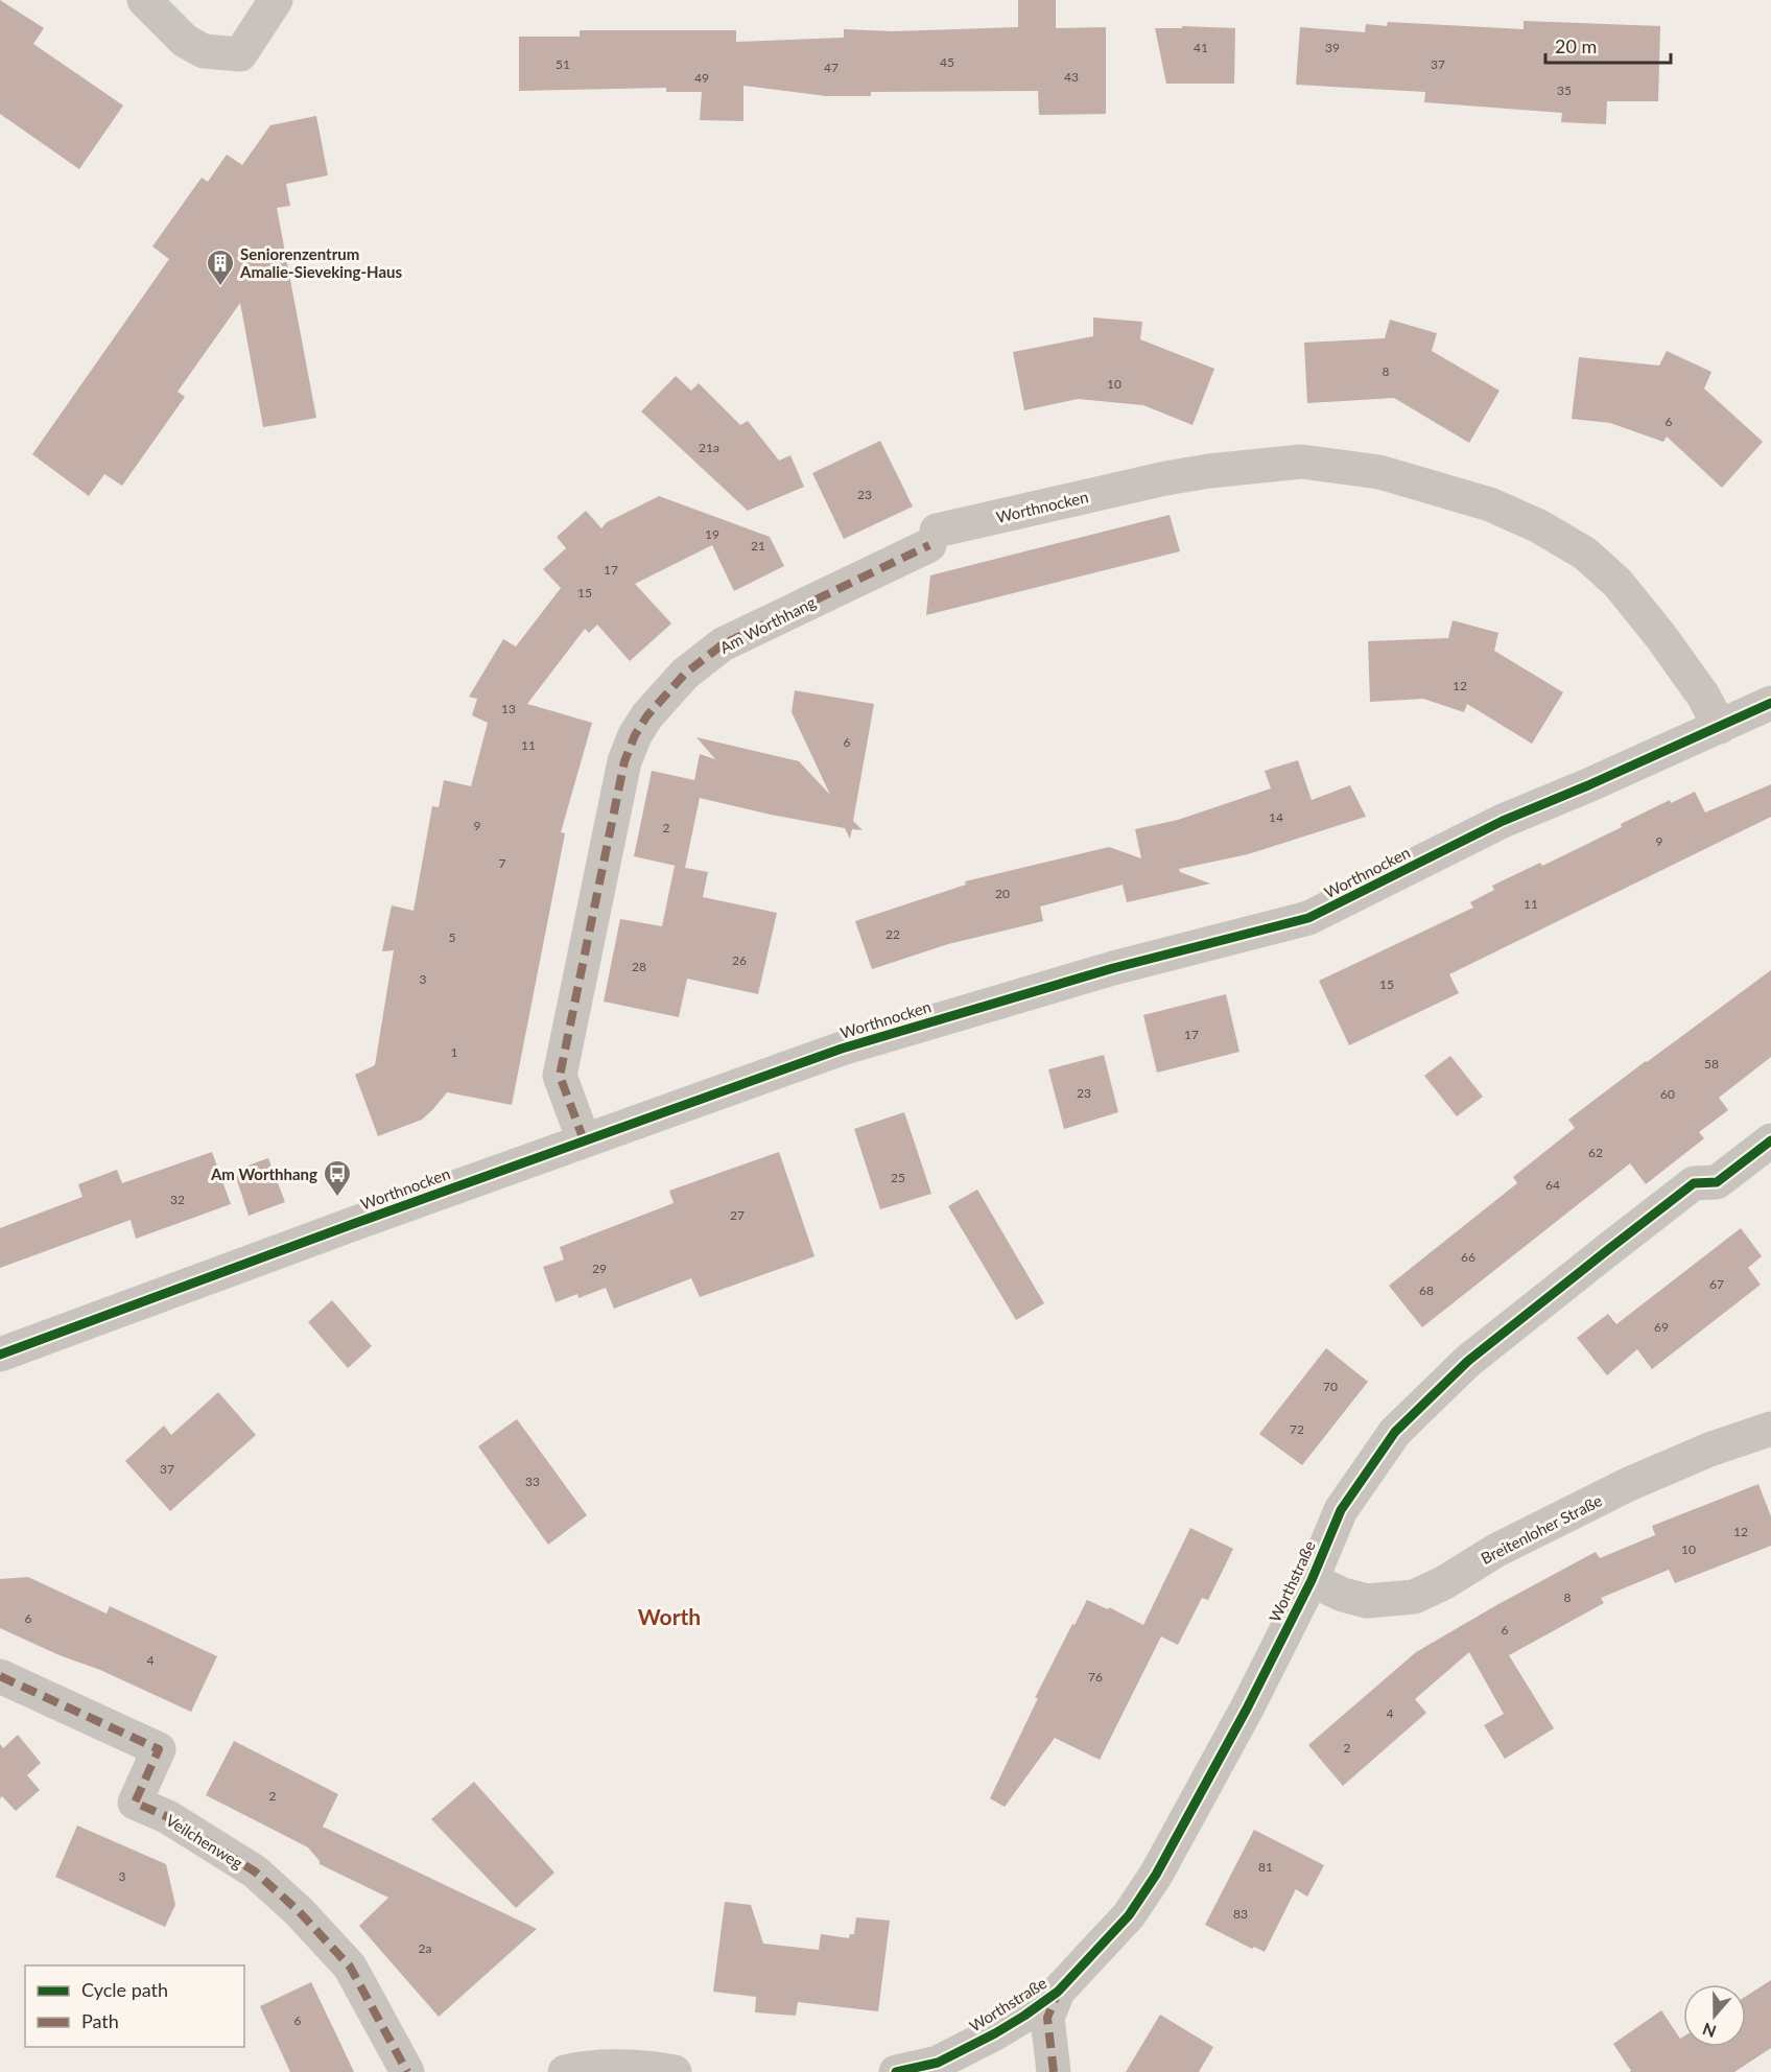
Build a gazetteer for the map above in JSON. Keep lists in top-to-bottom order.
{
  "streets": {
    "street": [
      "Worthnocken",
      "Am Worthhang",
      "Breitenloher Straße",
      "Worthstraße",
      "Veilchenweg"
    ]
  },
  "crossings": [
    ["Worthnocken", "Am Worthhang"],
    ["Breitenloher Straße", "Worthstraße"]
  ],
  "districts": ["Worth"],
  "places": {
    "building": ["Seniorenzentrum Amalie-Sieveking-Haus"],
    "bus stop": ["Am Worthhang"]
  },
  "house_numbers": [
    "41",
    "39",
    "45",
    "51",
    "37",
    "47",
    "43",
    "49",
    "35",
    "8",
    "10",
    "6",
    "21a",
    "23",
    "19",
    "21",
    "17",
    "15",
    "12",
    "13",
    "6",
    "11",
    "14",
    "9",
    "2",
    "9",
    "7",
    "20",
    "11",
    "22",
    "5",
    "26",
    "28",
    "3",
    "15",
    "17",
    "1",
    "58",
    "23",
    "60",
    "62",
    "25",
    "64",
    "32",
    "27",
    "66",
    "29",
    "67",
    "68",
    "69",
    "70",
    "72",
    "37",
    "33",
    "12",
    "10",
    "8",
    "6",
    "6",
    "4",
    "76",
    "4",
    "2",
    "2",
    "81",
    "3",
    "83",
    "2a",
    "6"
  ],
  "legend": ["Cycle path", "Path"],
  "scale_bar": "20 m",
  "north": "bottom"
}
